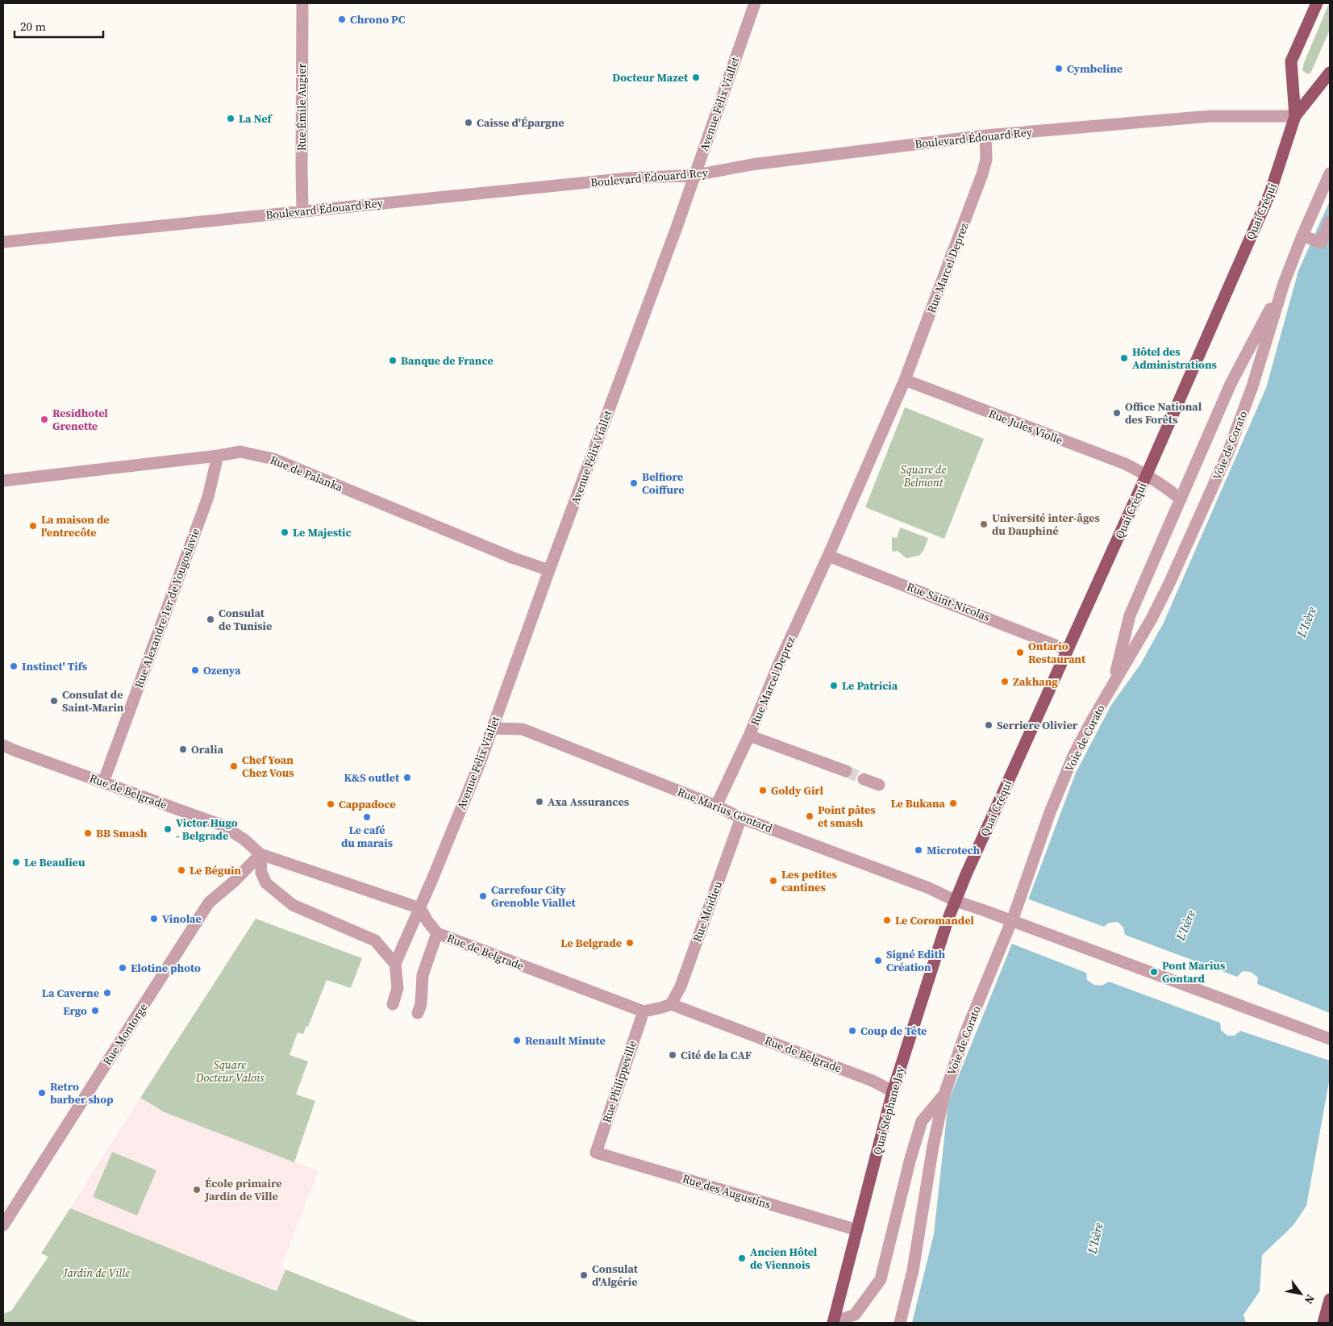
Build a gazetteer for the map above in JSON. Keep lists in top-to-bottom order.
{
  "streets": {
    "main road": ["Quai Créqui", "Quai Stéphane Jay"],
    "street": [
      "Avenue Félix Viallet",
      "Rue Émile Augier",
      "Boulevard Édouard Rey",
      "Rue Marcel Deprez",
      "Rue Jules Violle",
      "Voie de Corato",
      "Rue de Palanka",
      "Rue Saint-Nicolas",
      "Rue Alexandre 1er de Yougoslavie",
      "Rue de Belgrade",
      "Rue Marius Gontard",
      "Rue Moidieu",
      "Rue Montorge",
      "Rue Philippeville",
      "Rue des Augustins"
    ]
  },
  "crossings": [
    ["Avenue Félix Viallet", "Boulevard Édouard Rey"],
    ["Avenue Félix Viallet", "Rue de Palanka"],
    ["Avenue Félix Viallet", "Rue de Belgrade"],
    ["Avenue Félix Viallet", "Rue Marius Gontard"],
    ["Rue Émile Augier", "Boulevard Édouard Rey"],
    ["Boulevard Édouard Rey", "Quai Créqui"],
    ["Boulevard Édouard Rey", "Rue Marcel Deprez"],
    ["Quai Créqui", "Rue Jules Violle"],
    ["Quai Créqui", "Rue Saint-Nicolas"],
    ["Quai Créqui", "Rue Marius Gontard"],
    ["Quai Créqui", "Quai Stéphane Jay"],
    ["Rue Marcel Deprez", "Rue Jules Violle"],
    ["Rue Marcel Deprez", "Rue Saint-Nicolas"],
    ["Rue Marcel Deprez", "Rue Marius Gontard"],
    ["Rue de Palanka", "Rue Alexandre 1er de Yougoslavie"],
    ["Rue Alexandre 1er de Yougoslavie", "Rue de Belgrade"],
    ["Rue de Belgrade", "Rue Moidieu"],
    ["Rue de Belgrade", "Rue Montorge"],
    ["Rue de Belgrade", "Rue Philippeville"],
    ["Rue de Belgrade", "Quai Stéphane Jay"],
    ["Rue Marius Gontard", "Rue Moidieu"],
    ["Rue Marius Gontard", "Quai Stéphane Jay"],
    ["Rue Philippeville", "Rue des Augustins"],
    ["Quai Stéphane Jay", "Rue des Augustins"]
  ],
  "water": ["L'Isère"],
  "parks": ["Square de Belmont", "Square Docteur Valois", "Jardin de Ville"],
  "places": [
    "Chrono PC",
    "Cymbeline",
    "Docteur Mazet",
    "La Nef",
    "Caisse d'Épargne",
    "Hôtel des Administrations",
    "Banque de France",
    "Office National des Forêts",
    "Residhotel Grenette",
    "Belfiore Coiffure",
    "Université inter-âges du Dauphiné",
    "La maison de l'entrecôte",
    "Le Majestic",
    "Consulat de Tunisie",
    "Ontario Restaurant",
    "Instinct' Tifs",
    "Ozenya",
    "Zakhang",
    "Le Patricia",
    "Consulat de Saint-Marin",
    "Serriere Olivier",
    "Oralia",
    "Chef Yoan Chez Vous",
    "K&S outlet",
    "Goldy Girl",
    "Axa Assurances",
    "Le Bukana",
    "Cappadoce",
    "Point pâtes et smash",
    "Le café du marais",
    "Victor Hugo - Belgrade",
    "BB Smash",
    "Microtech",
    "Le Beaulieu",
    "Le Béguin",
    "Les petites cantines",
    "Carrefour City Grenoble Viallet",
    "Vinolae",
    "Le Coromandel",
    "Le Belgrade",
    "Signé Edith Création",
    "Elotine photo",
    "Pont Marius Gontard",
    "La Caverne",
    "Ergo",
    "Coup de Tête",
    "Renault Minute",
    "Cité de la CAF",
    "Retro barber shop",
    "École primaire Jardin de Ville",
    "Ancien Hôtel de Viennois",
    "Consulat d'Algérie"
  ],
  "scale_bar": "20 m",
  "north": "bottom right"
}
